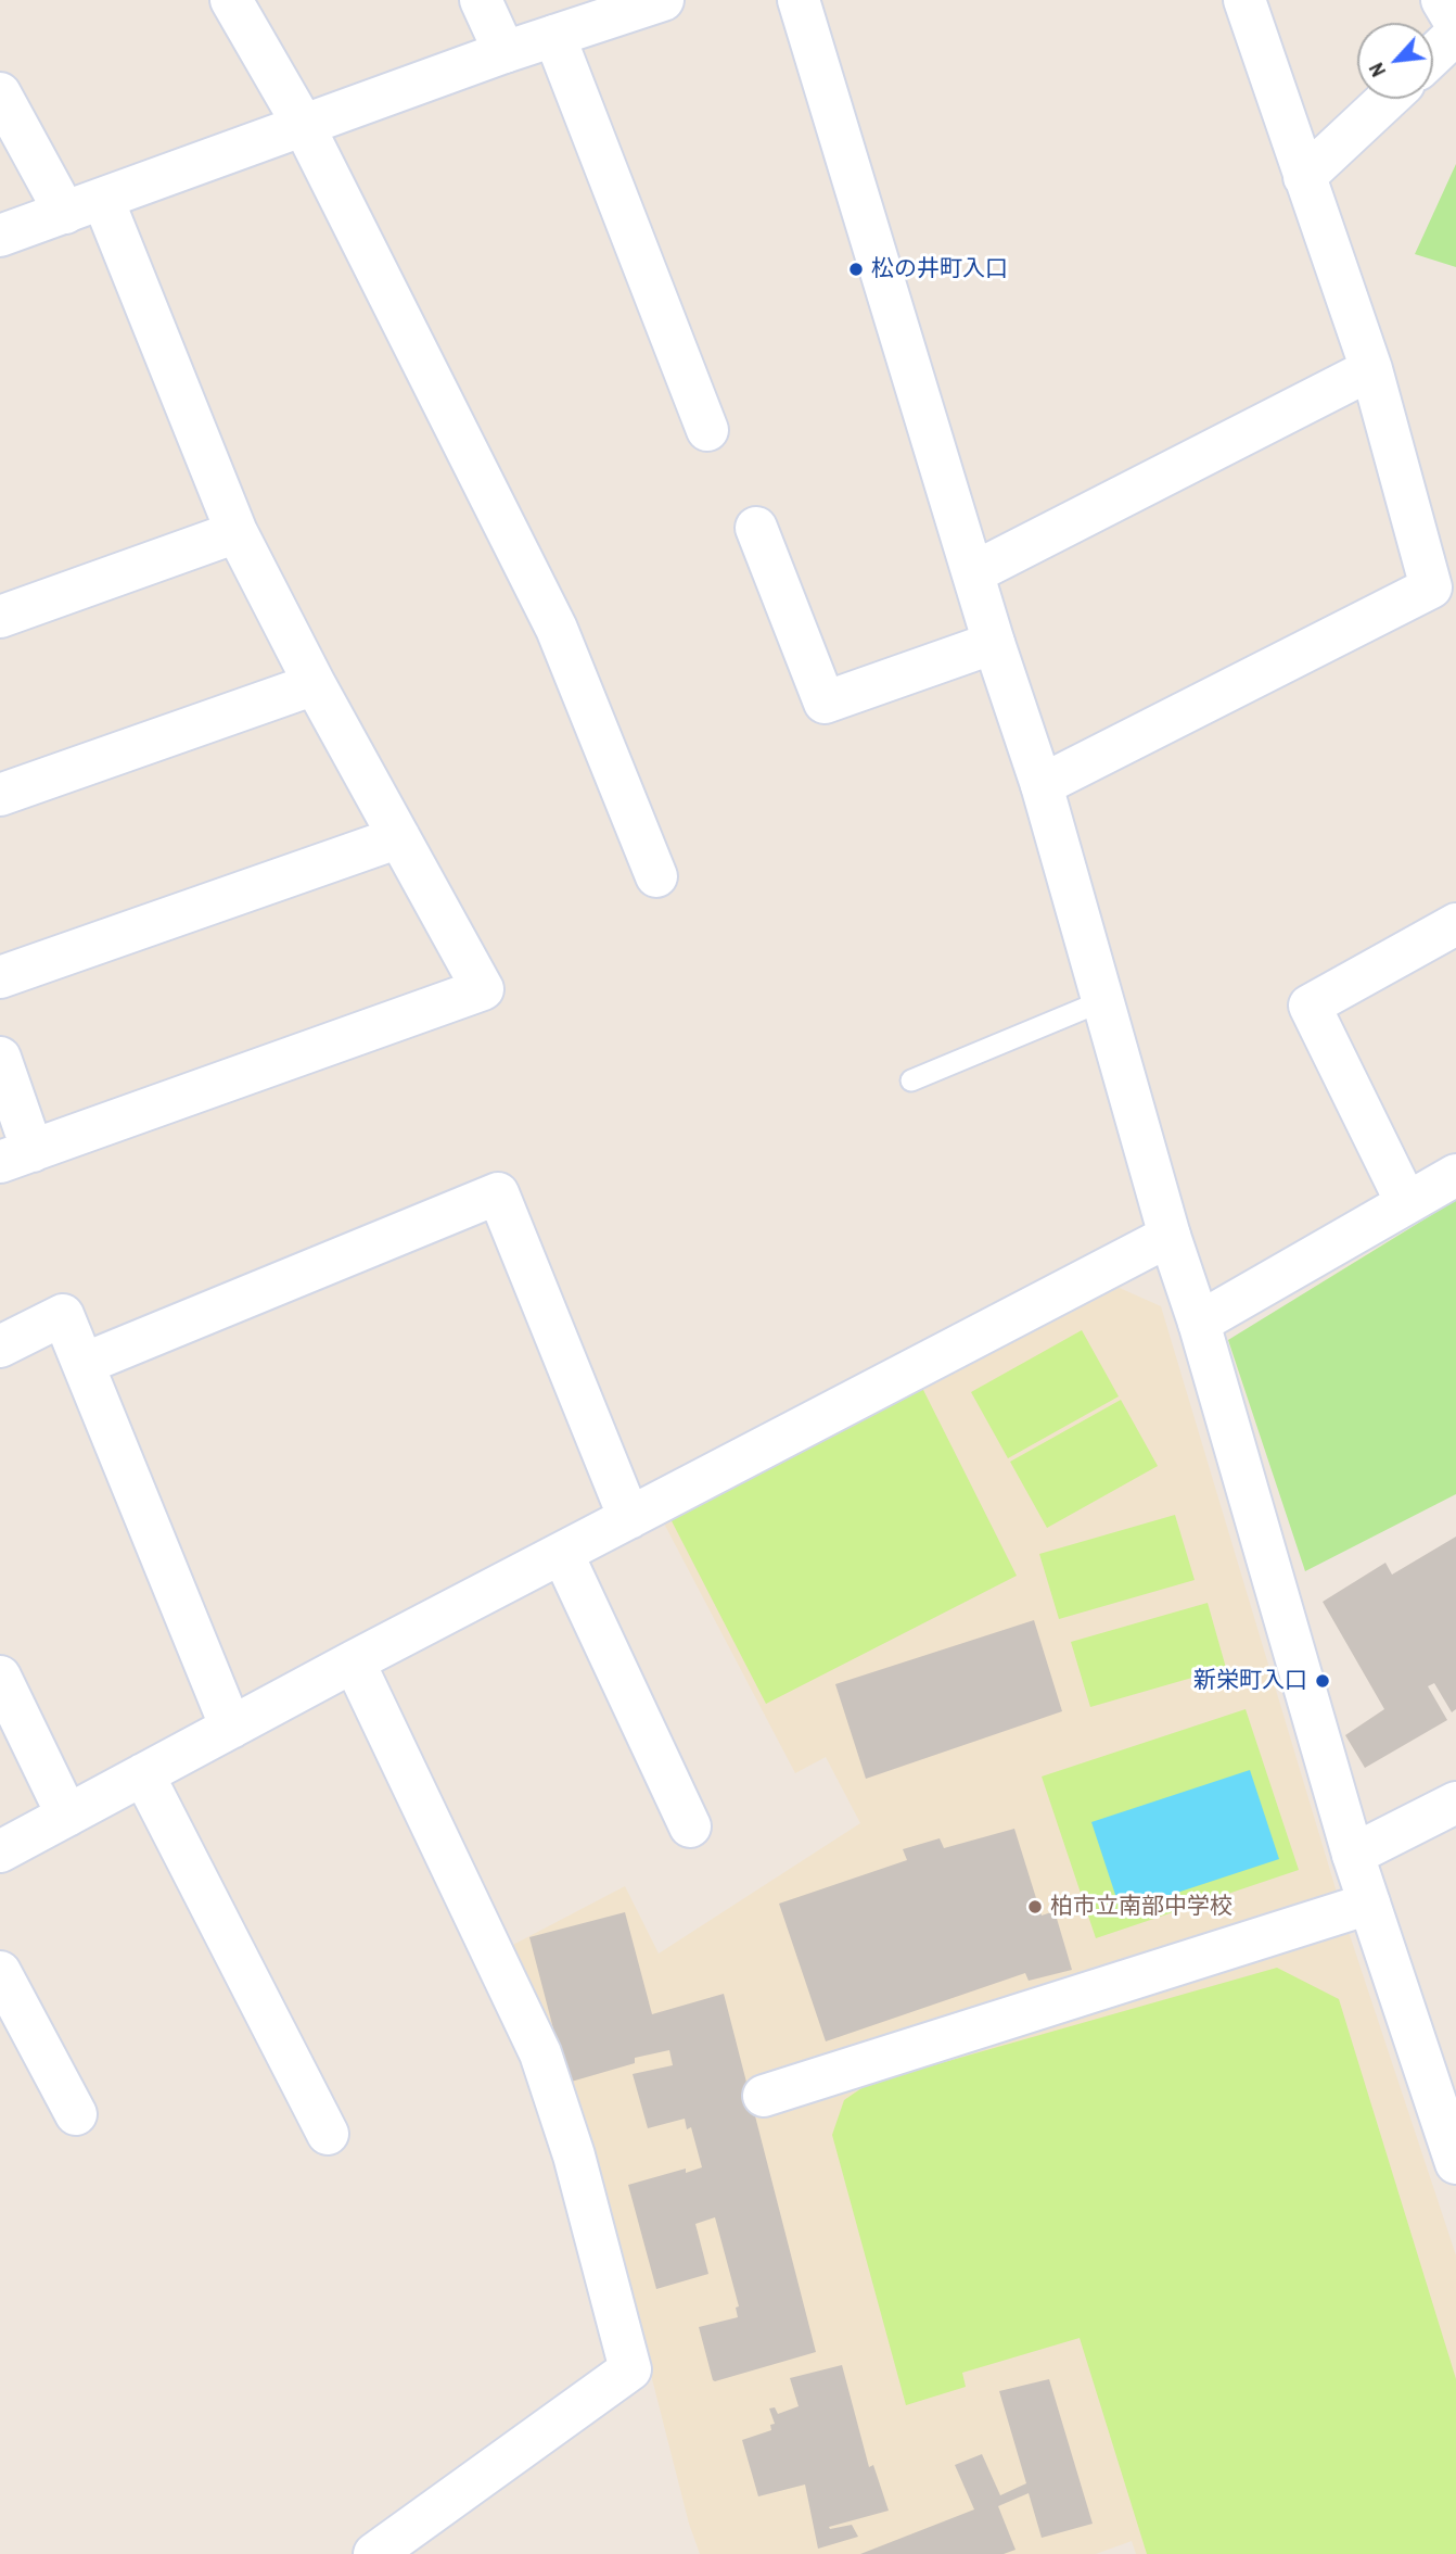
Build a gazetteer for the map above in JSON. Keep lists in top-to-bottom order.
{
  "places": ["松の井町入口", "新栄町入口", "柏市立南部中学校"],
  "north": "bottom left"
}
